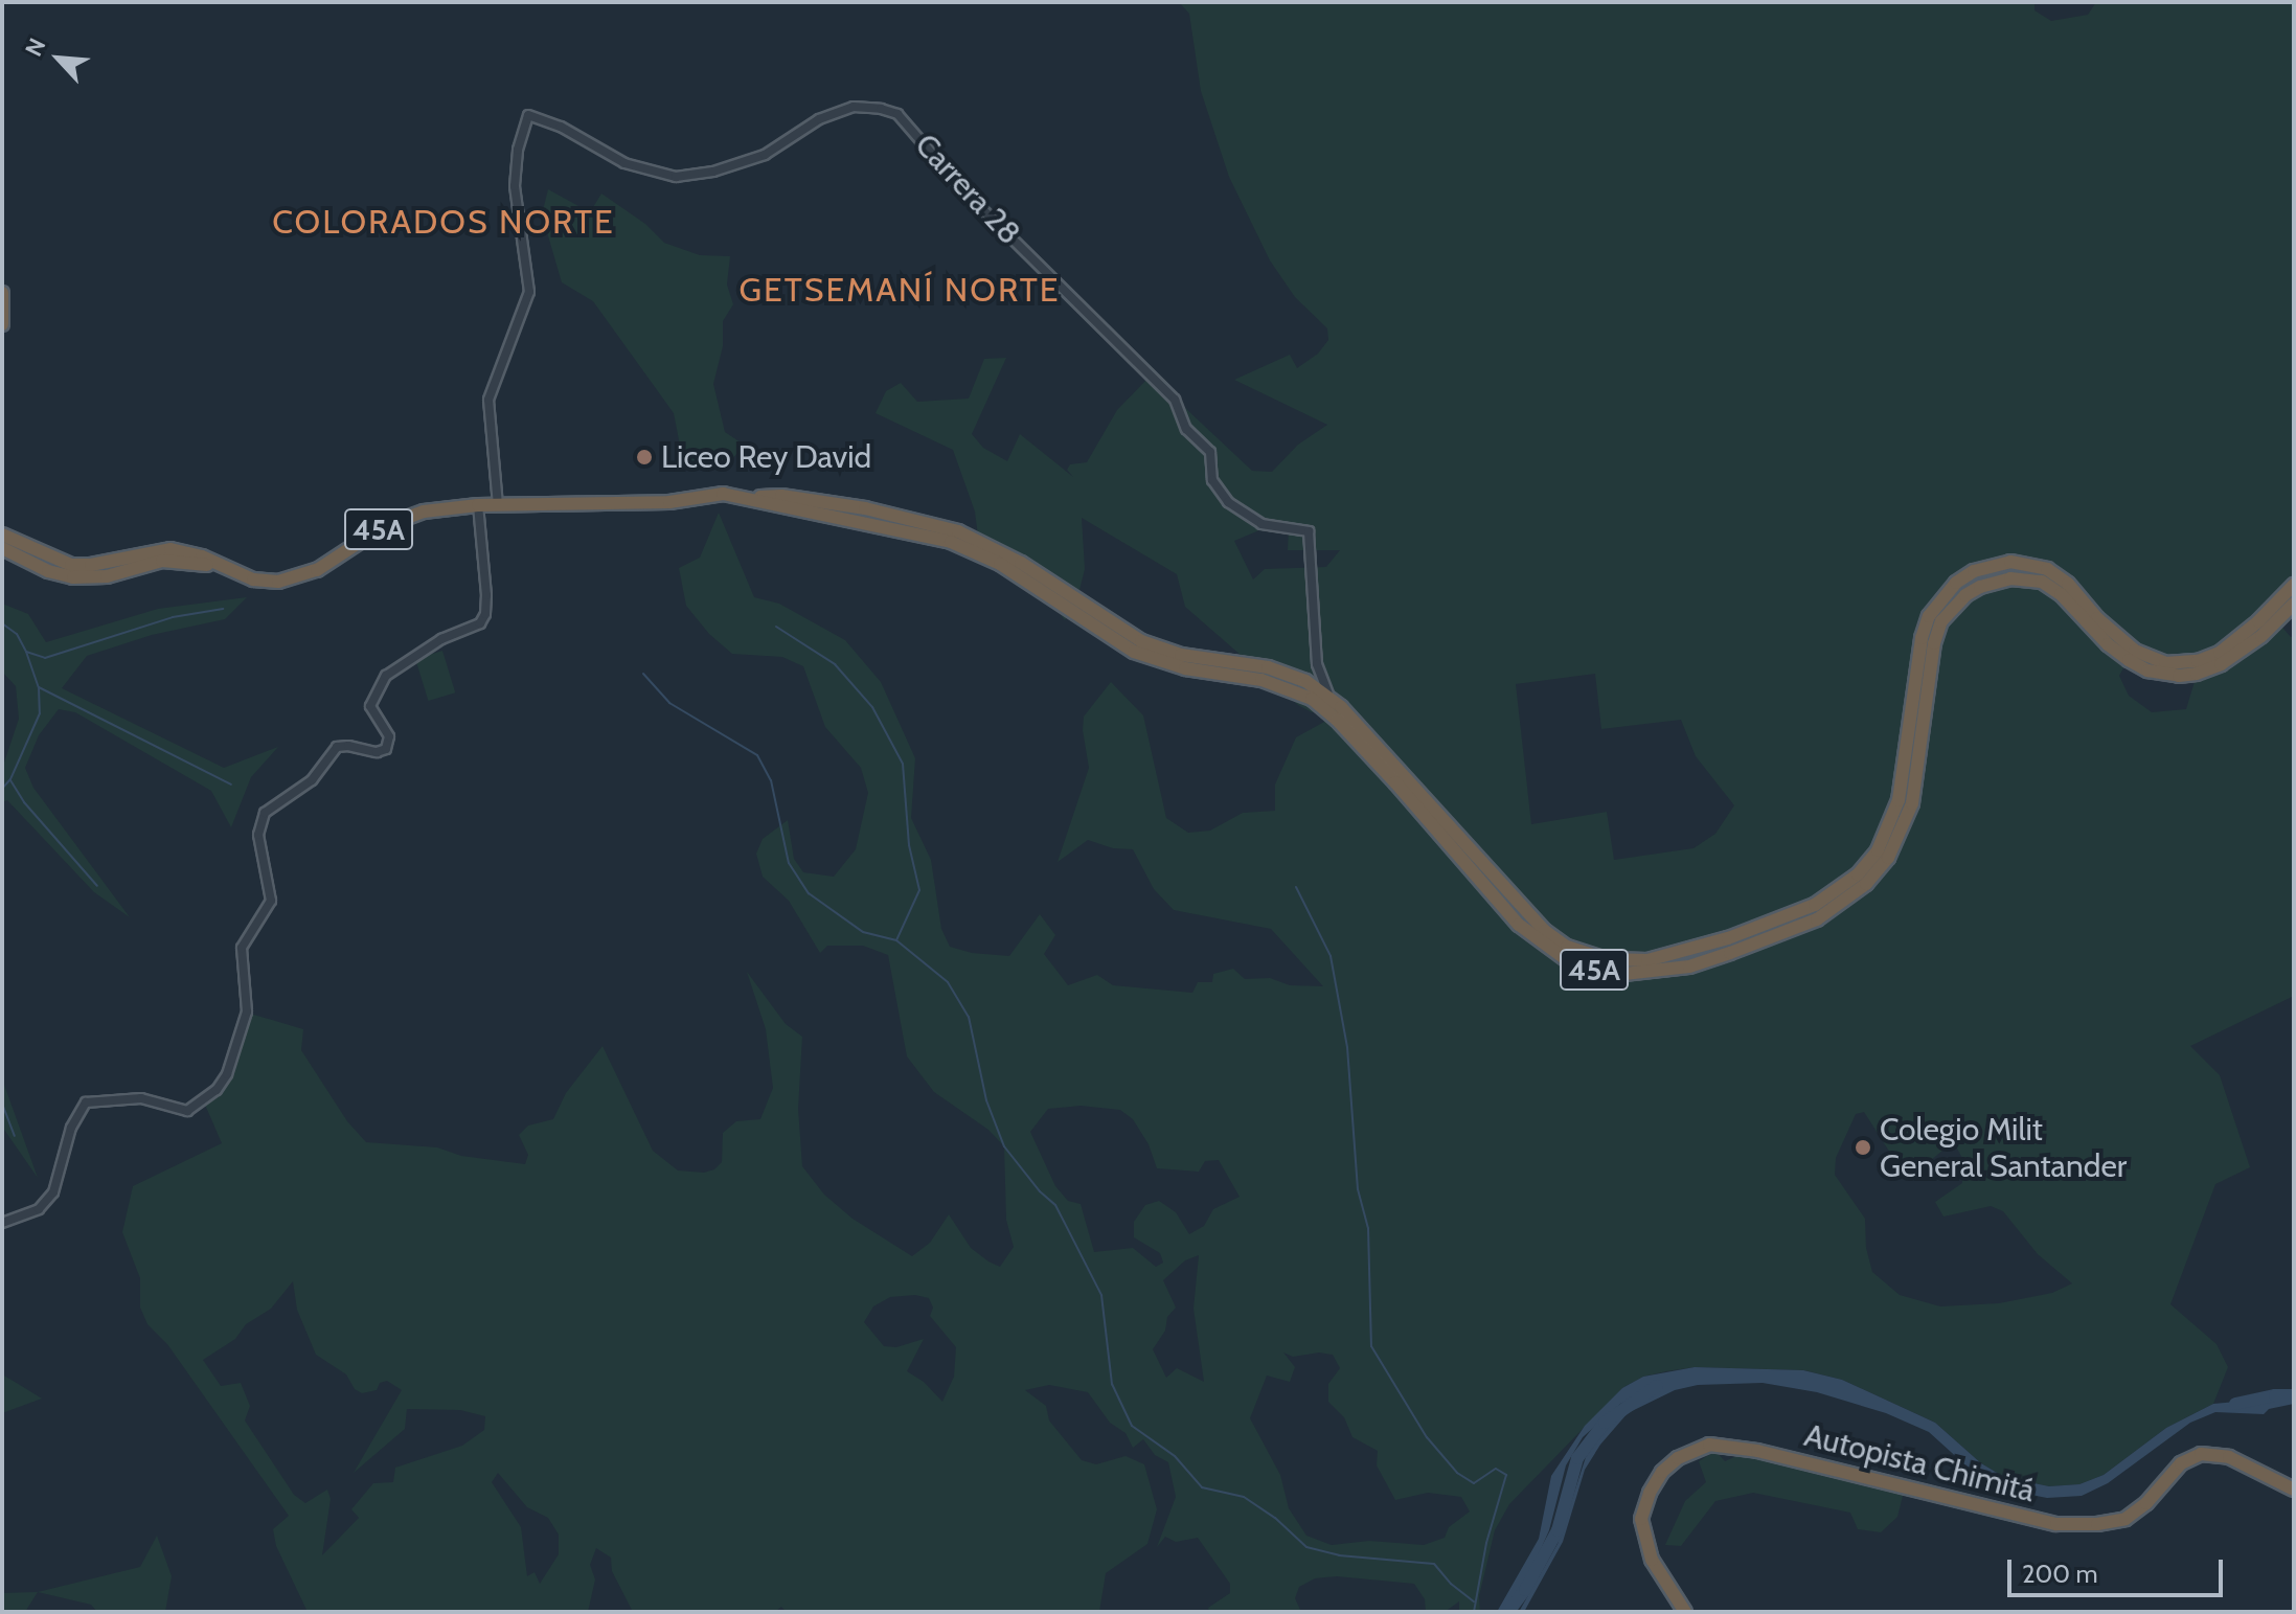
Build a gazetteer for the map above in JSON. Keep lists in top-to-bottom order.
{
  "streets": {
    "highway": ["45A", "Autopista Chimitá"],
    "street": ["Carrera 28"]
  },
  "crossings": [
    ["Carrera 28", "45A"]
  ],
  "districts": ["COLORADOS NORTE", "GETSEMANÍ NORTE"],
  "places": ["Liceo Rey David", "Colegio Milit General Santander"],
  "scale_bar": "200 m",
  "north": "top left"
}
